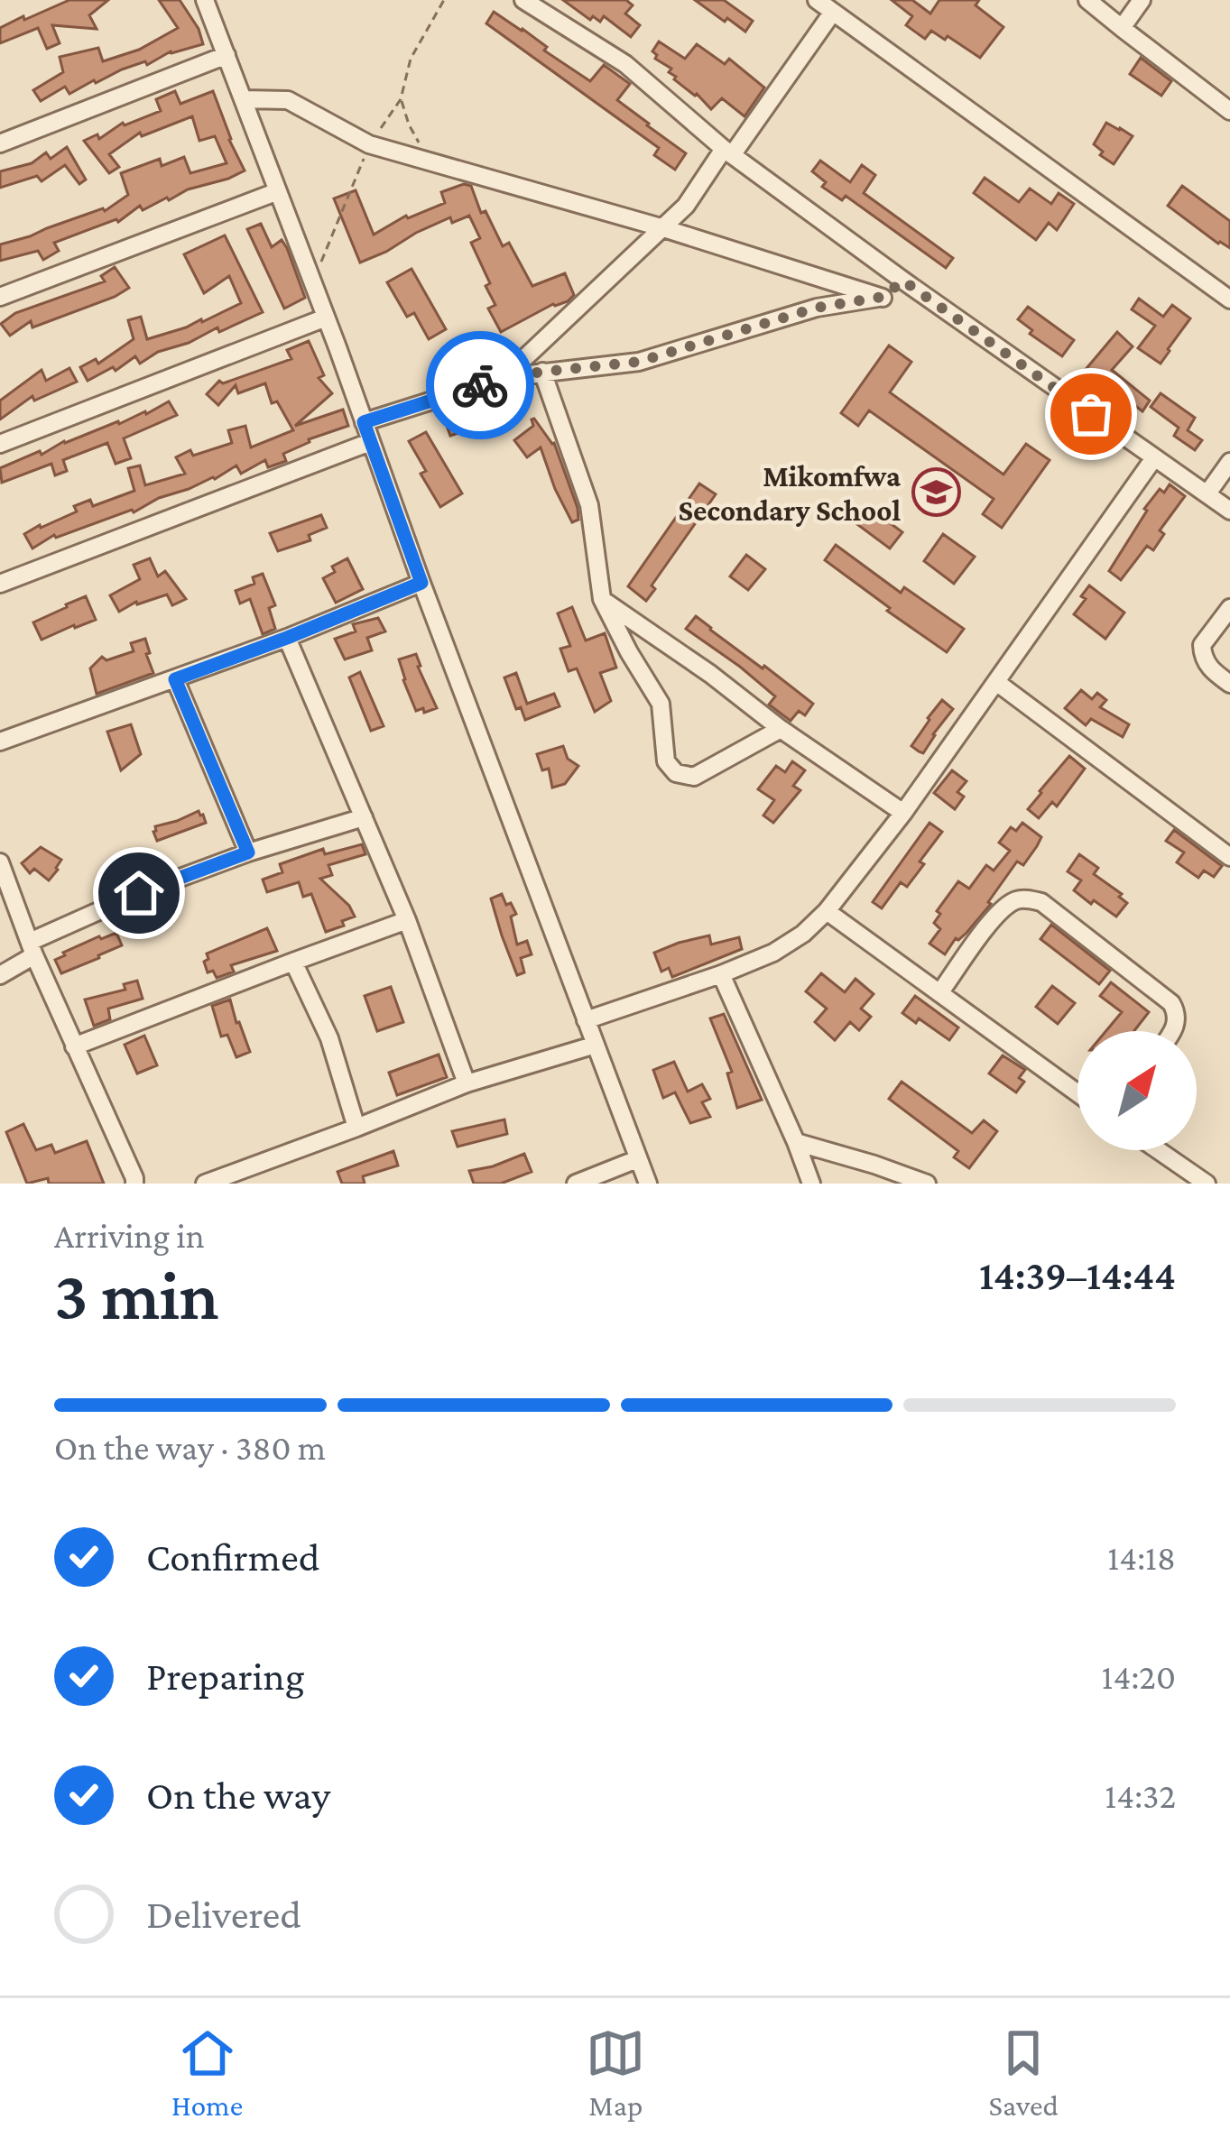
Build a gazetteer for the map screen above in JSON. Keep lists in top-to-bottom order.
{
  "places": {
    "school or university": ["Mikomfwa Secondary School"]
  },
  "north": "top right",
  "page": {
    "heading": ["3 min", "Arriving in", "14:39–14:44"],
    "bar": "On the way · 380 m",
    "list": [
      ["Confirmed", "14:18"],
      ["Preparing", "14:20"],
      ["On the way", "14:32"],
      "Delivered"
    ],
    "tabs": ["Home", "Map", "Saved"]
  }
}
